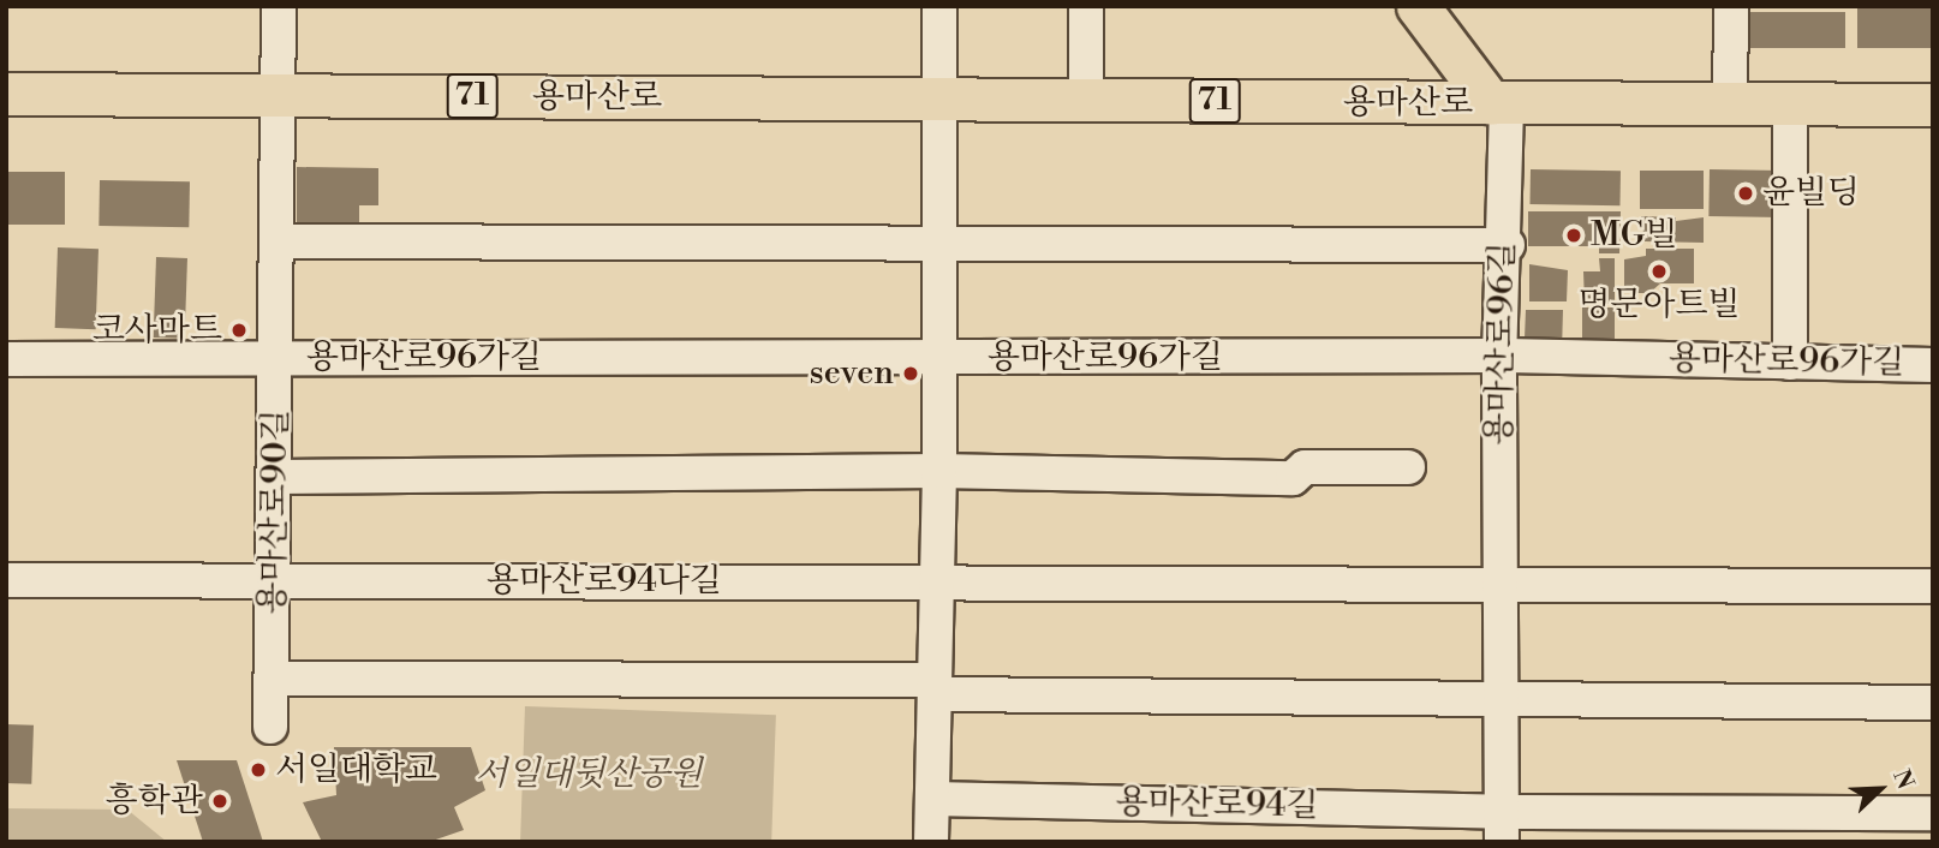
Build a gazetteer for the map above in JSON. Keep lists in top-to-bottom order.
{
  "streets": {
    "main road": ["71", "용마산로"],
    "street": [
      "용마산로96길",
      "용마산로96가길",
      "용마산로90길",
      "용마산로94나길",
      "용마산로94길"
    ]
  },
  "crossings": [
    ["용마산로", "용마산로96길"],
    ["용마산로", "용마산로90길"],
    ["용마산로96길", "용마산로96가길"],
    ["용마산로96길", "용마산로94길"],
    ["용마산로96가길", "용마산로90길"],
    ["용마산로90길", "용마산로94나길"]
  ],
  "parks": ["서일대뒷산공원"],
  "places": [
    "윤빌딩",
    "MG빌",
    "명문아트빌",
    "코사마트",
    "seven",
    "서일대학교",
    "흥학관"
  ],
  "north": "top right"
}
